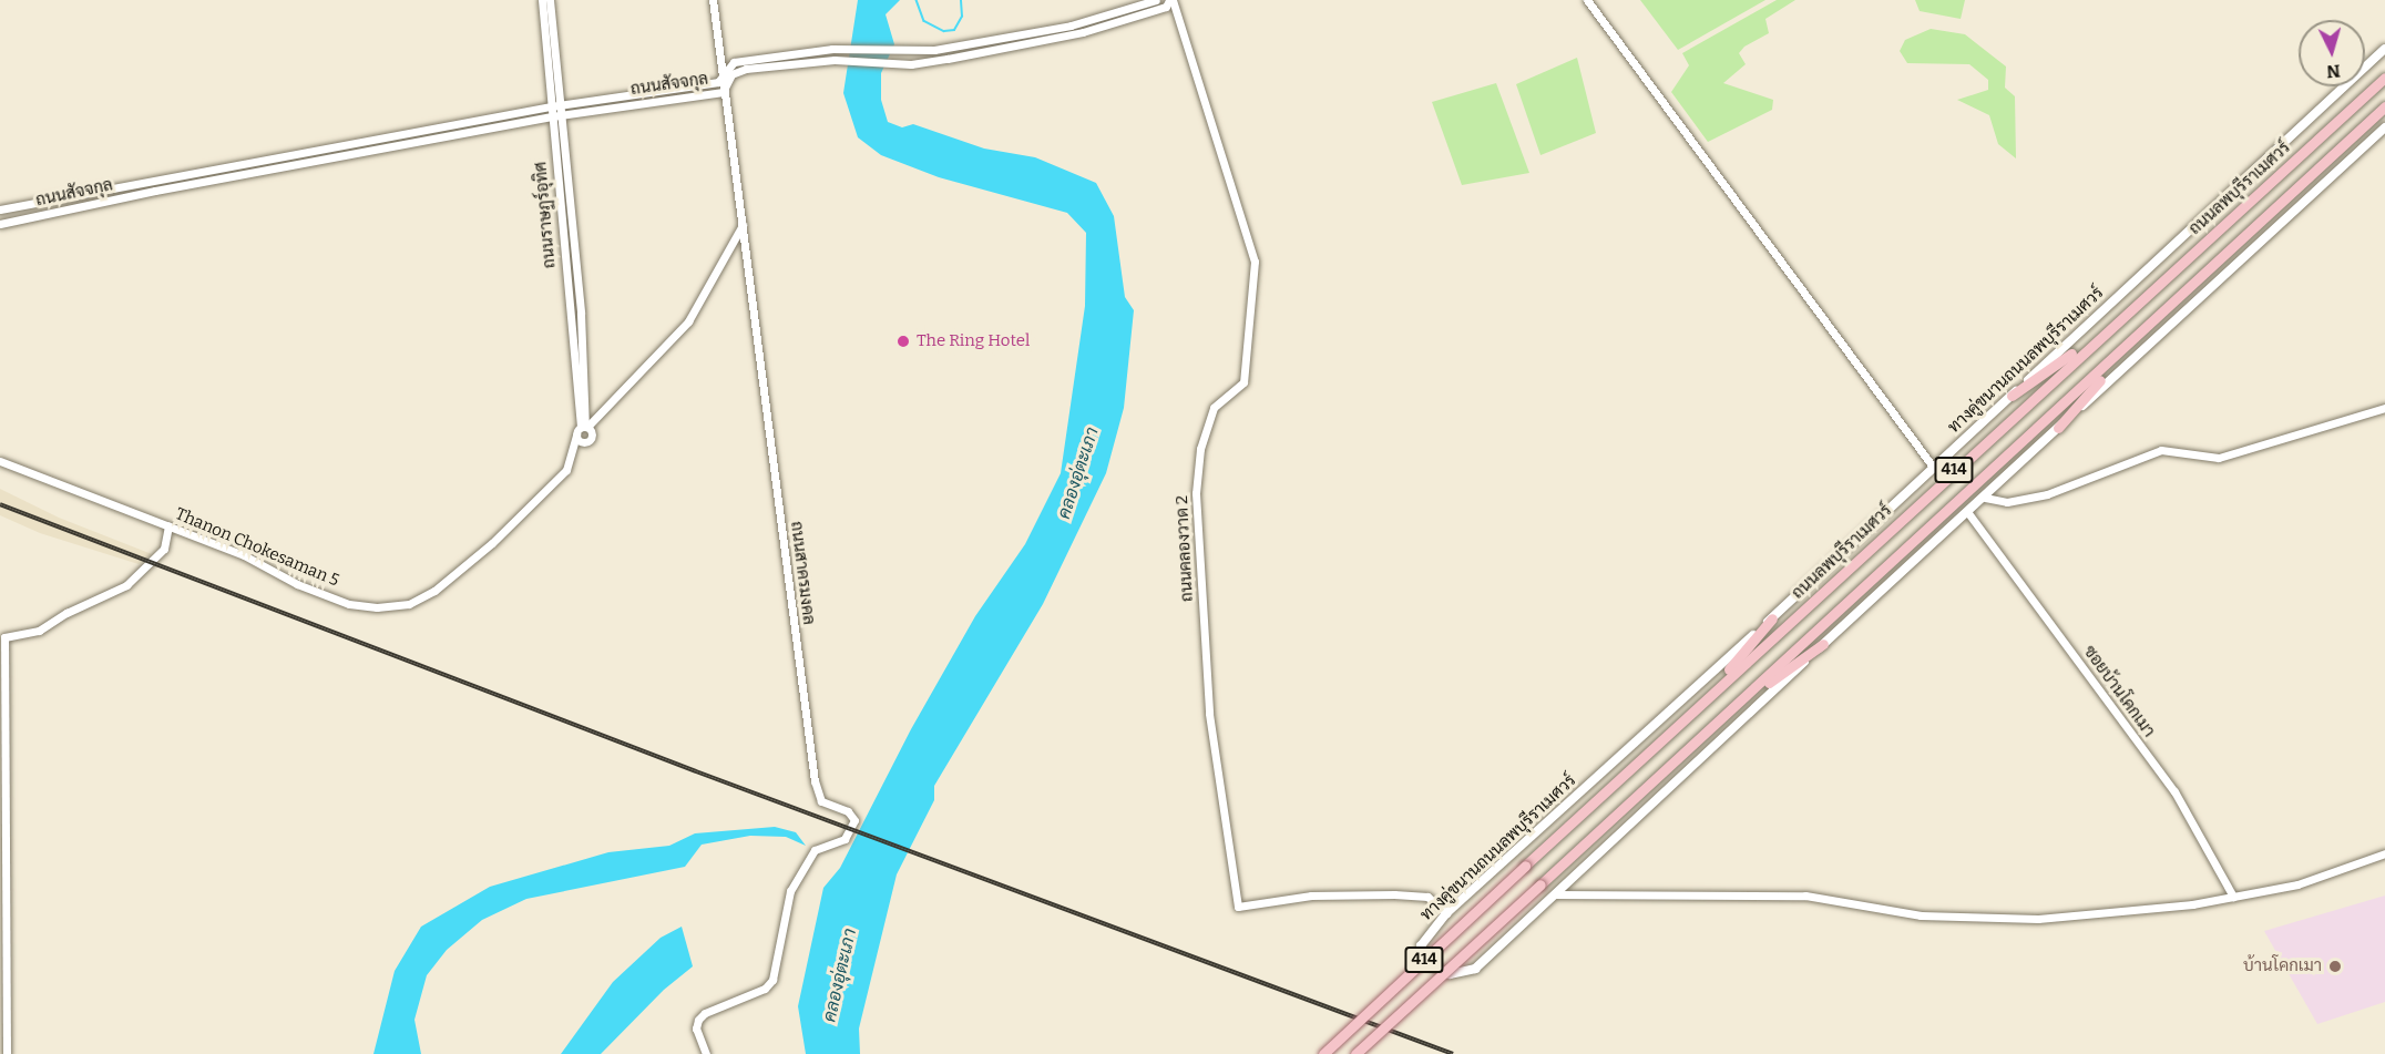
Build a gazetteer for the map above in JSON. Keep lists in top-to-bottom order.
{
  "streets": {
    "main road": ["ถนนลพบุรีราเมศวร์", "ทางคู่ขนานถนนลพบุรีราเมศวร์", "414"],
    "street": [
      "ถนนสัจจกุล",
      "ถนนราษฏร์อุทิศ",
      "Thanon Chokesaman 5",
      "ถนนคลองวาด 2",
      "ถนนสาครมงคล",
      "ซอยบ้านโคกเมา"
    ]
  },
  "crossings": [
    ["ถนนสัจจกุล", "ถนนราษฏร์อุทิศ"],
    ["ถนนสัจจกุล", "ถนนคลองวาด 2"],
    ["ถนนสัจจกุล", "ถนนสาครมงคล"],
    ["ถนนราษฏร์อุทิศ", "Thanon Chokesaman 5"],
    ["ทางคู่ขนานถนนลพบุรีราเมศวร์", "ถนนคลองวาด 2"],
    ["ทางคู่ขนานถนนลพบุรีราเมศวร์", "ซอยบ้านโคกเมา"],
    ["Thanon Chokesaman 5", "ถนนสาครมงคล"]
  ],
  "water": ["คลองอุ่ตะเภา"],
  "places": ["The Ring Hotel", "บ้านโคกเมา"],
  "north": "bottom"
}
